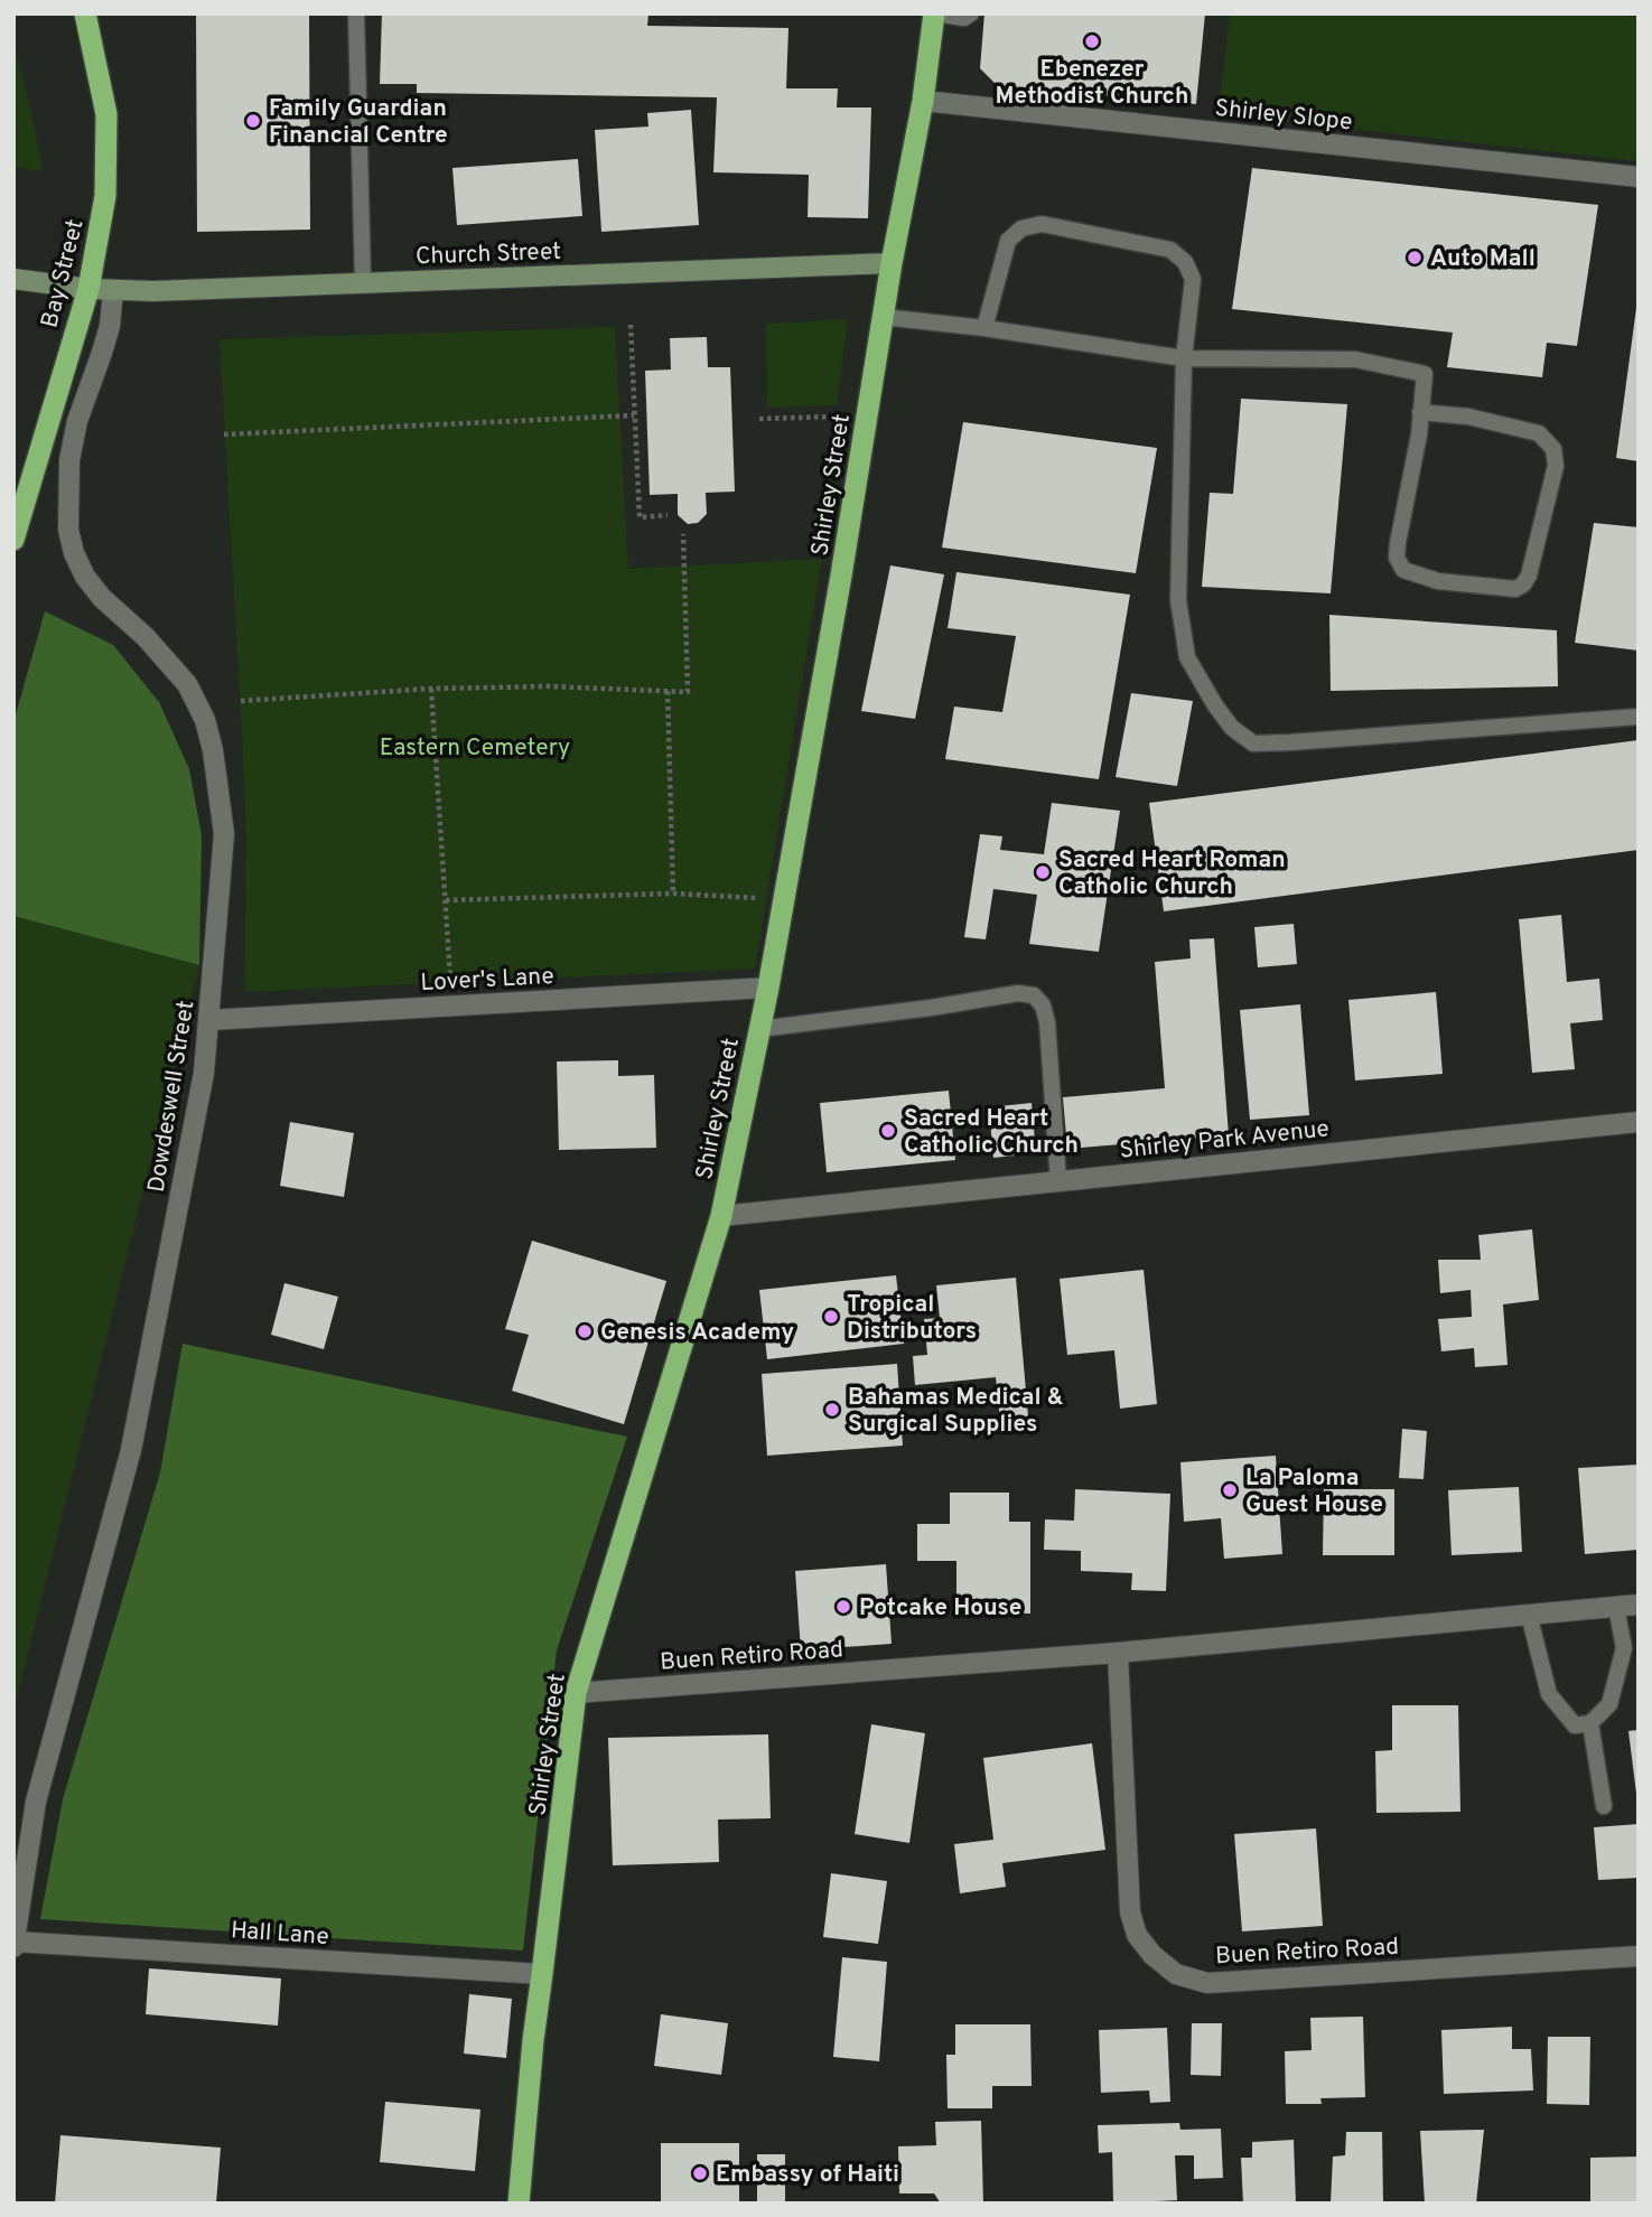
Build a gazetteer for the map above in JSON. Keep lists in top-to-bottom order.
{
  "streets": {
    "highway": ["Bay Street", "Shirley Street"],
    "main road": ["Church Street"],
    "street": [
      "Shirley Slope",
      "Lover's Lane",
      "Dowdeswell Street",
      "Shirley Park Avenue",
      "Buen Retiro Road",
      "Hall Lane"
    ]
  },
  "crossings": [
    ["Shirley Slope", "Shirley Street"],
    ["Church Street", "Bay Street"],
    ["Church Street", "Shirley Street"],
    ["Church Street", "Dowdeswell Street"],
    ["Shirley Street", "Lover's Lane"],
    ["Shirley Street", "Shirley Park Avenue"],
    ["Shirley Street", "Buen Retiro Road"],
    ["Shirley Street", "Hall Lane"],
    ["Lover's Lane", "Dowdeswell Street"],
    ["Dowdeswell Street", "Hall Lane"]
  ],
  "parks": ["Eastern Cemetery"],
  "places": [
    "Ebenezer Methodist Church",
    "Family Guardian Financial Centre",
    "Auto Mall",
    "Sacred Heart Roman Catholic Church",
    "Sacred Heart Catholic Church",
    "Tropical Distributors",
    "Genesis Academy",
    "Bahamas Medical & Surgical Supplies",
    "La Paloma Guest House",
    "Potcake House",
    "Embassy of Haiti"
  ]
}
